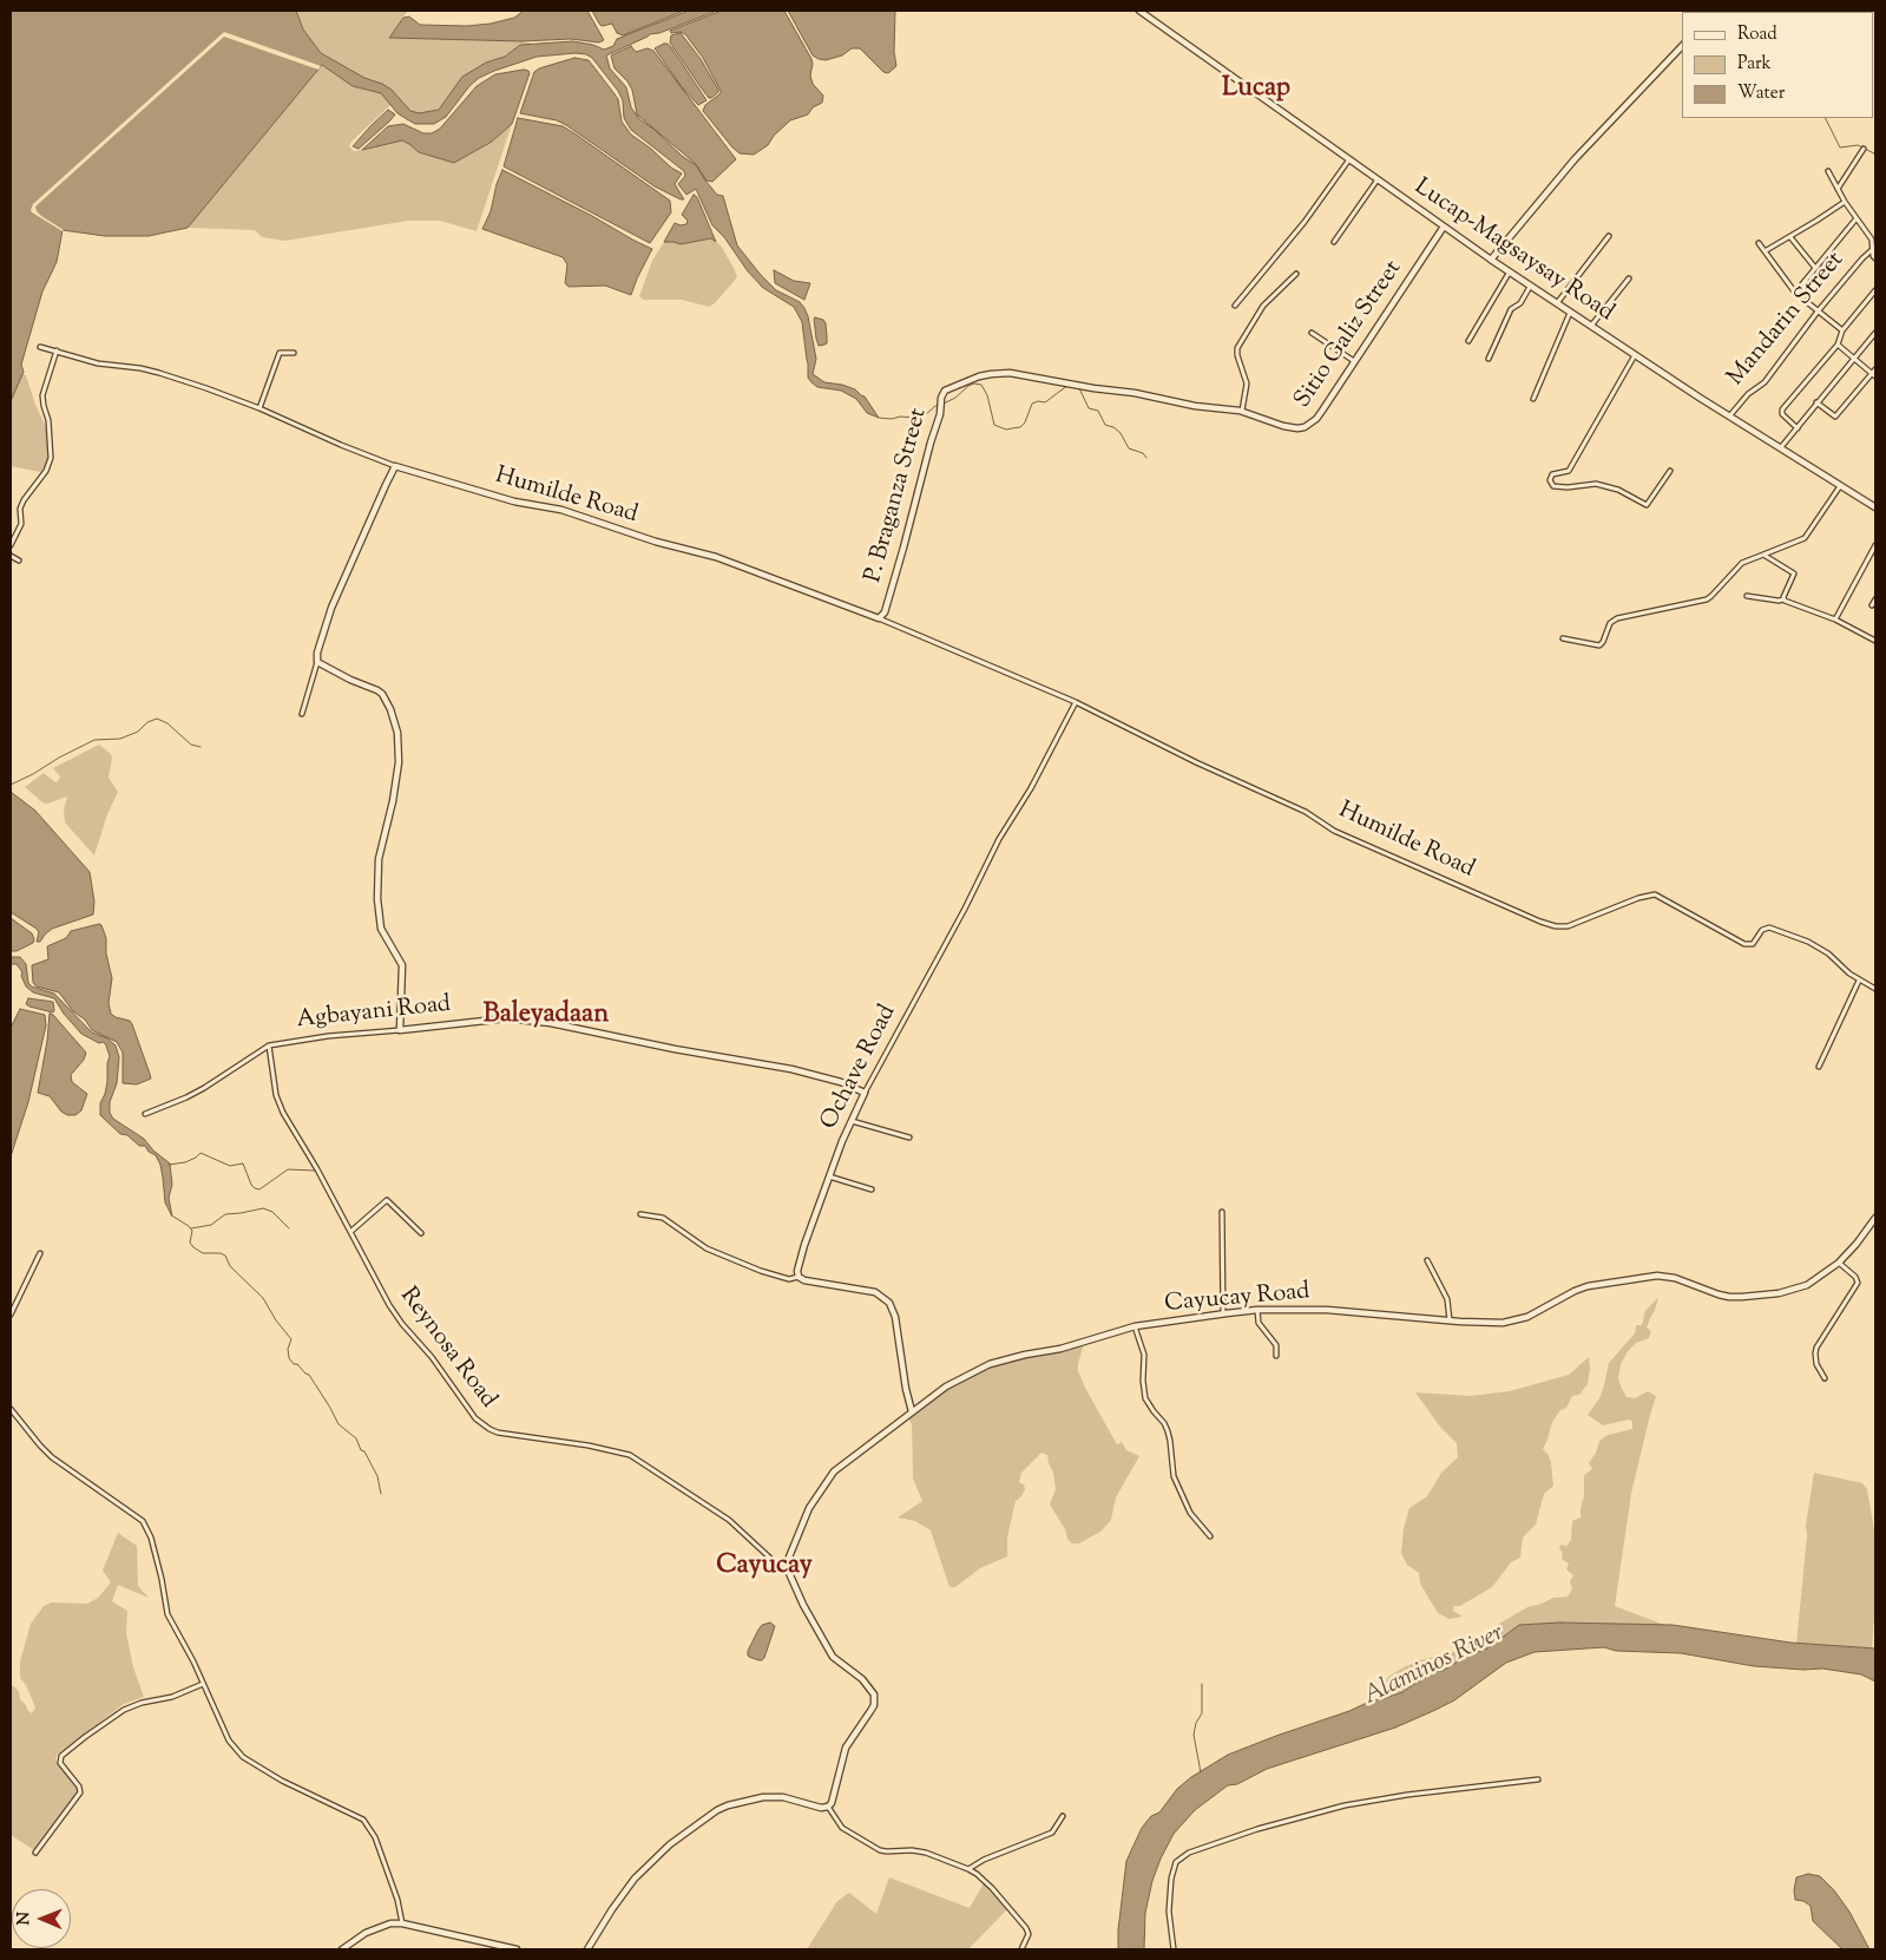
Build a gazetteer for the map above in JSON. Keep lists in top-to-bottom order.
{
  "streets": {
    "street": [
      "Lucap-Magsaysay Road",
      "Mandarin Street",
      "Sitio Galiz Street",
      "P. Braganza Street",
      "Humilde Road",
      "Agbayani Road",
      "Ochave Road",
      "Cayucay Road",
      "Reynosa Road"
    ]
  },
  "crossings": [
    ["Lucap-Magsaysay Road", "Mandarin Street"],
    ["Lucap-Magsaysay Road", "Sitio Galiz Street"],
    ["Sitio Galiz Street", "P. Braganza Street"],
    ["P. Braganza Street", "Humilde Road"],
    ["Humilde Road", "Ochave Road"],
    ["Agbayani Road", "Ochave Road"],
    ["Agbayani Road", "Reynosa Road"]
  ],
  "districts": ["Lucap", "Baleyadaan", "Cayucay"],
  "water": ["Alaminos River"],
  "legend": ["Road", "Park", "Water"],
  "north": "left"
}
